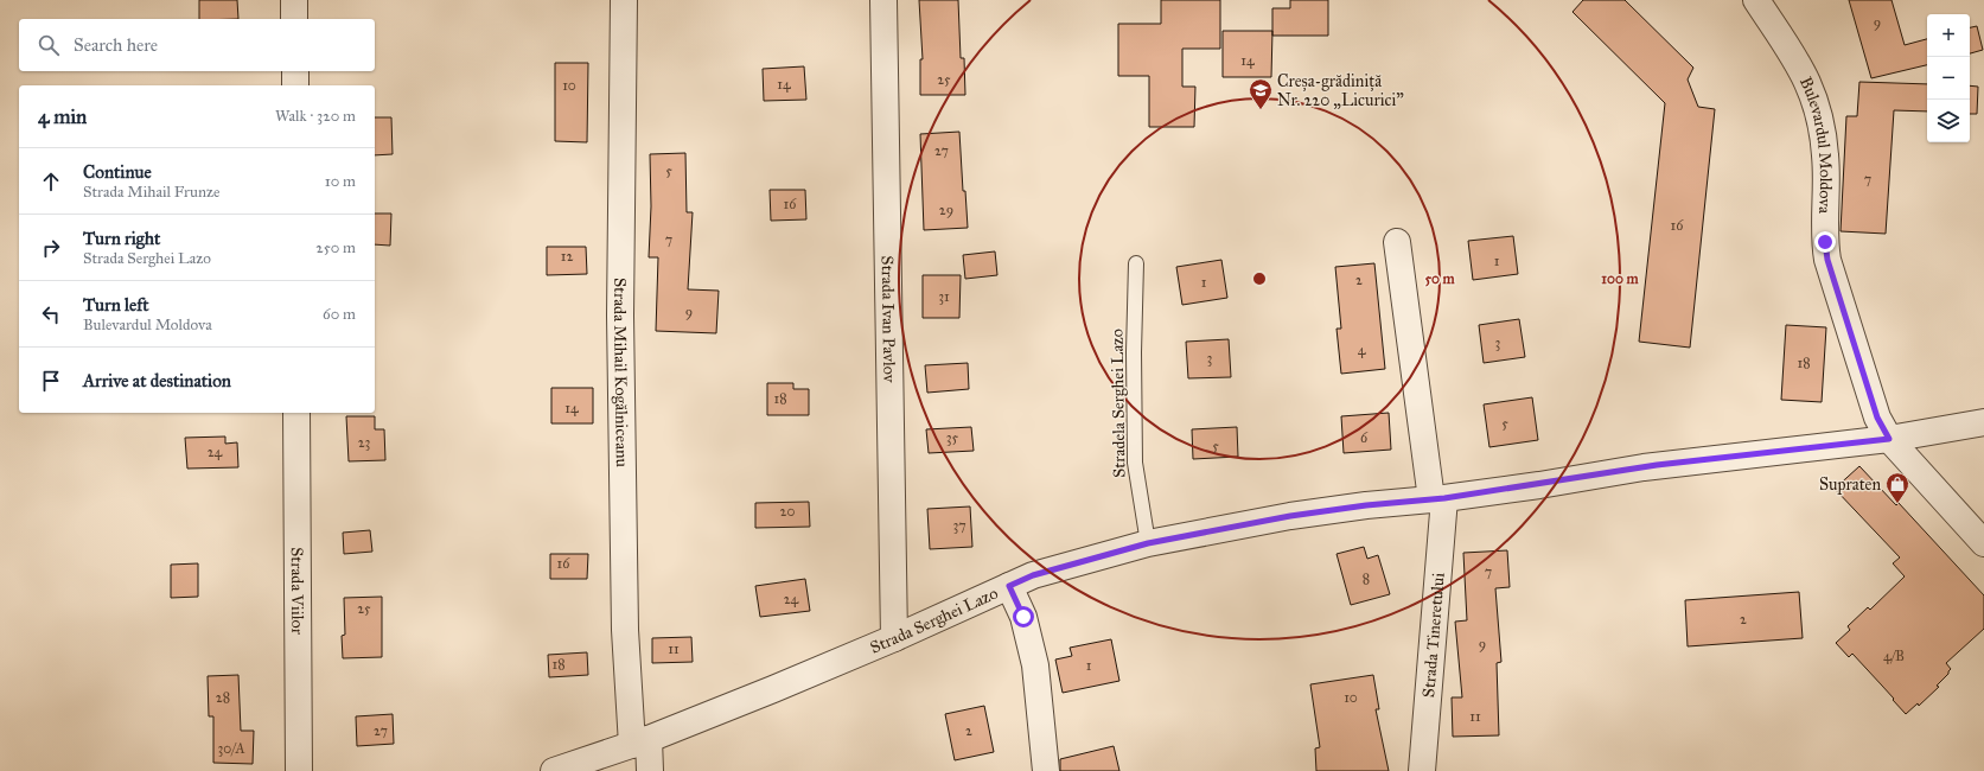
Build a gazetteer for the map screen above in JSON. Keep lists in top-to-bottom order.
{
  "streets": {
    "street": [
      "Bulevardul Moldova",
      "Strada Ivan Pavlov",
      "Strada Mihail Kogălniceanu",
      "Strada Viilor",
      "Strada Serghei Lazo",
      "Strada Tineretului"
    ],
    "lane": ["Stradela Serghei Lazo"]
  },
  "crossings": [
    ["Bulevardul Moldova", "Strada Serghei Lazo"],
    ["Strada Ivan Pavlov", "Strada Serghei Lazo"],
    ["Strada Mihail Kogălniceanu", "Strada Serghei Lazo"],
    ["Stradela Serghei Lazo", "Strada Serghei Lazo"],
    ["Strada Serghei Lazo", "Strada Tineretului"]
  ],
  "places": {
    "school or university": ["Creșa-grădiniță Nr. 220 „Licurici”"],
    "shop": ["Supraten"]
  },
  "house_numbers": [
    "9",
    "14",
    "25",
    "14",
    "10",
    "27",
    "5",
    "7",
    "16",
    "29",
    "16",
    "7",
    "12",
    "1",
    "2",
    "1",
    "31",
    "9",
    "3",
    "4",
    "3",
    "18",
    "18",
    "14",
    "5",
    "35",
    "6",
    "23",
    "5",
    "24",
    "20",
    "37",
    "16",
    "7",
    "8",
    "24",
    "25",
    "2",
    "9",
    "11",
    "4/B",
    "18",
    "1",
    "28",
    "10",
    "11",
    "27",
    "2",
    "30/A"
  ],
  "page": {
    "map_buttons": ["+", "−"],
    "search": "Search here",
    "heading": ["4 min", "Walk · 320 m"],
    "list": [
      ["Continue", "Strada Mihail Frunze", "10 m"],
      ["Turn right", "Strada Serghei Lazo", "250 m"],
      ["Turn left", "Bulevardul Moldova", "60 m"],
      "Arrive at destination"
    ]
  },
  "rings": ["50 m", "100 m"]
}
